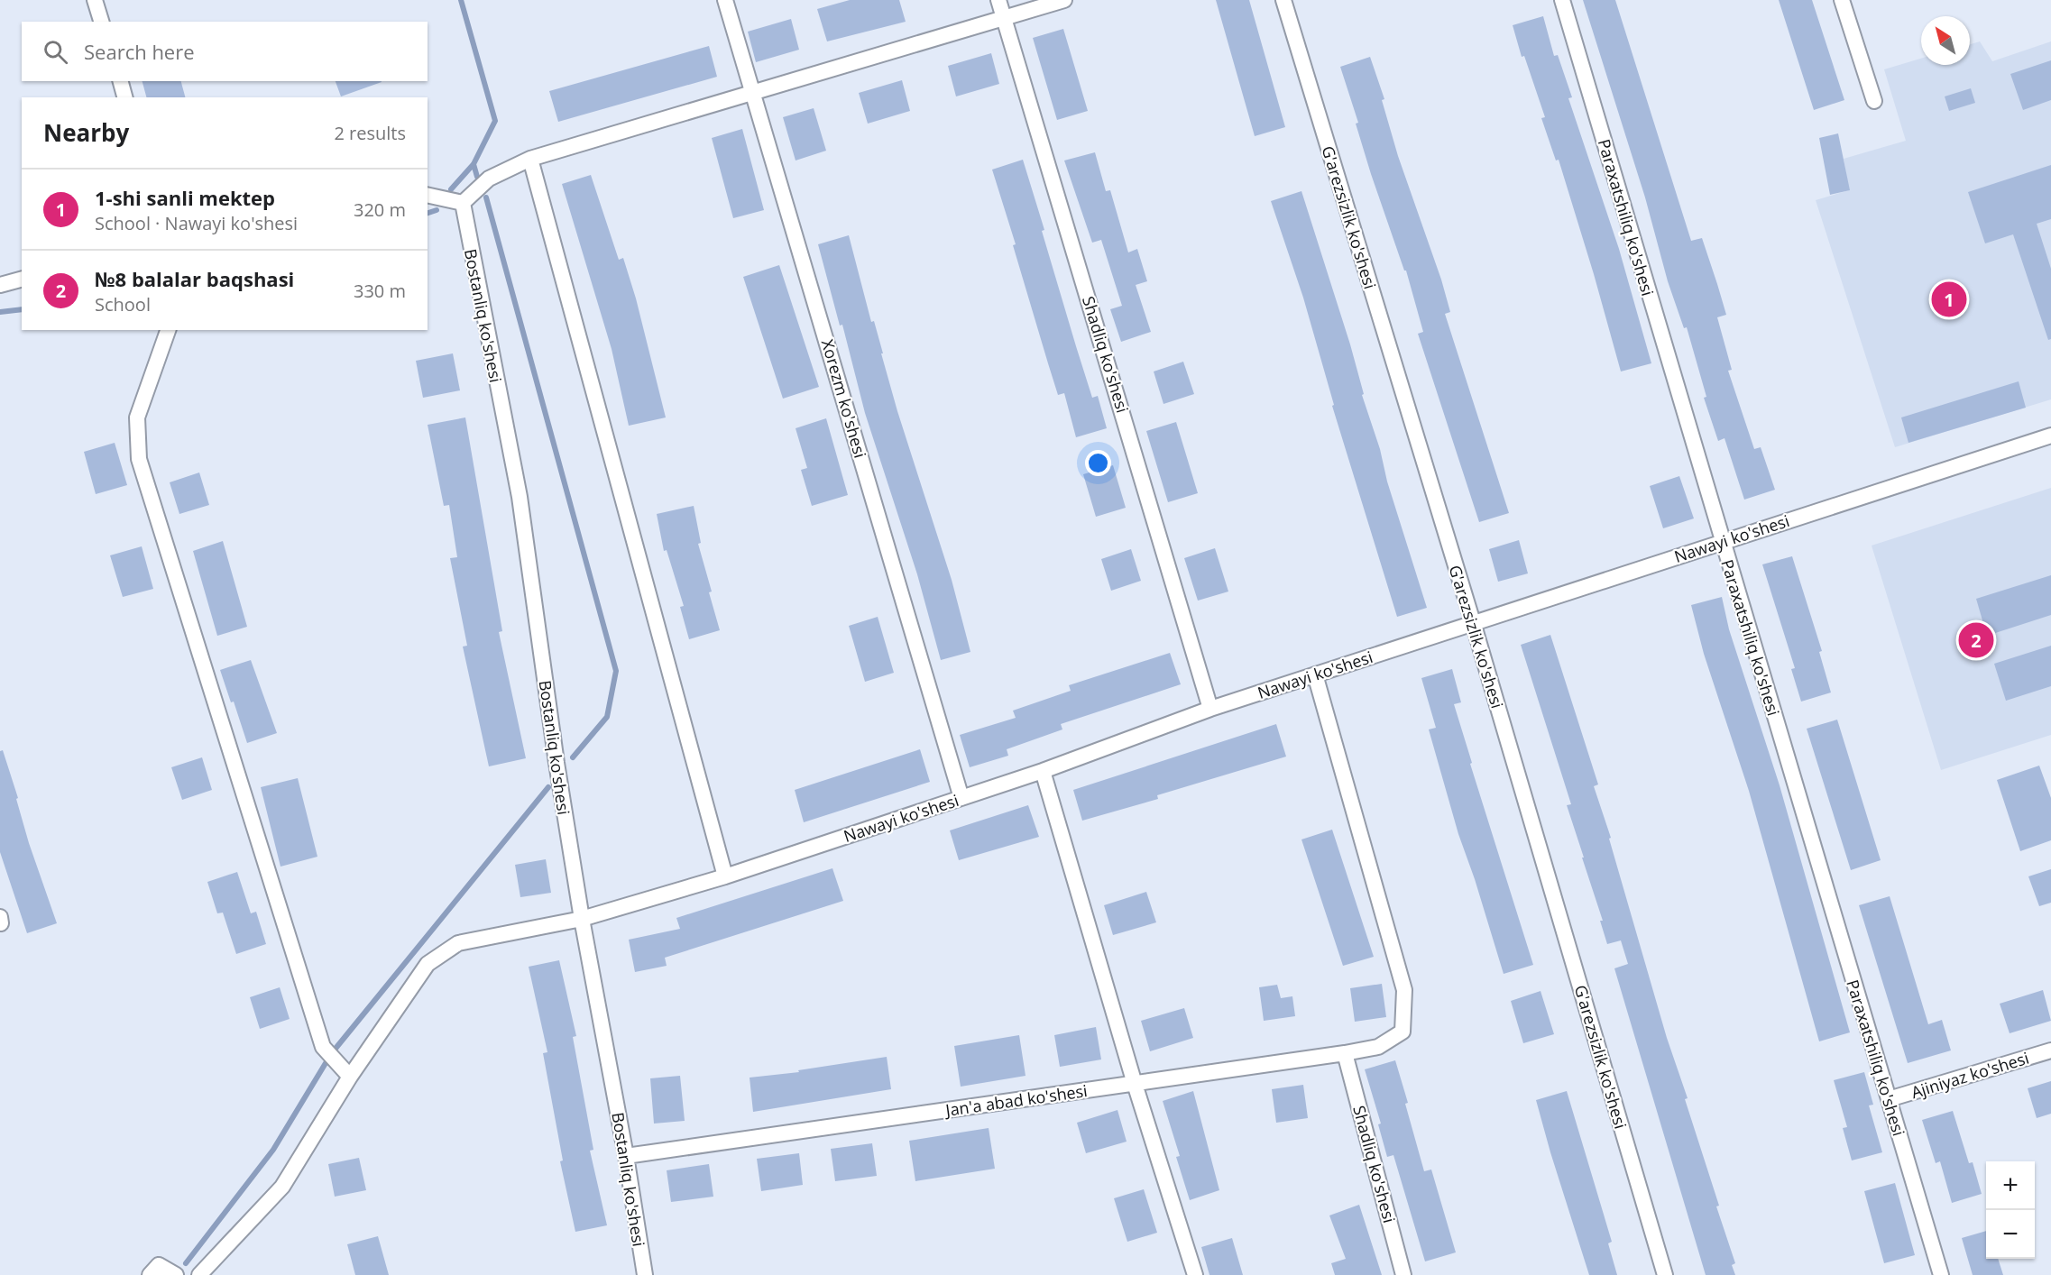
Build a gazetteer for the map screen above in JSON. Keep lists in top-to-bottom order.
{
  "streets": {
    "street": [
      "G'arezsizlik ko'shesi",
      "Paraxatshiliq ko'shesi",
      "Bostanliq ko'shesi",
      "Shadliq ko'shesi",
      "Xorezm ko'shesi",
      "Nawayi ko'shesi",
      "Ajiniyaz ko'shesi",
      "Jan'a abad ko'shesi"
    ]
  },
  "crossings": [
    ["G'arezsizlik ko'shesi", "Nawayi ko'shesi"],
    ["Paraxatshiliq ko'shesi", "Nawayi ko'shesi"],
    ["Paraxatshiliq ko'shesi", "Ajiniyaz ko'shesi"],
    ["Bostanliq ko'shesi", "Nawayi ko'shesi"],
    ["Bostanliq ko'shesi", "Jan'a abad ko'shesi"],
    ["Shadliq ko'shesi", "Nawayi ko'shesi"],
    ["Shadliq ko'shesi", "Jan'a abad ko'shesi"],
    ["Xorezm ko'shesi", "Nawayi ko'shesi"],
    ["Nawayi ko'shesi", "Jan'a abad ko'shesi"]
  ],
  "north": "top left",
  "page": {
    "search": "Search here",
    "heading": ["Nearby", "2 results"],
    "list": [
      {
        "mark": "1",
        "name": "1-shi sanli mektep",
        "note": "School · Nawayi ko'shesi",
        "value": "320 m"
      },
      {
        "mark": "2",
        "name": "№8 balalar baqshasi",
        "note": "School",
        "value": "330 m"
      }
    ],
    "pins": ["1", "2"],
    "map_buttons": ["+", "−"]
  }
}
